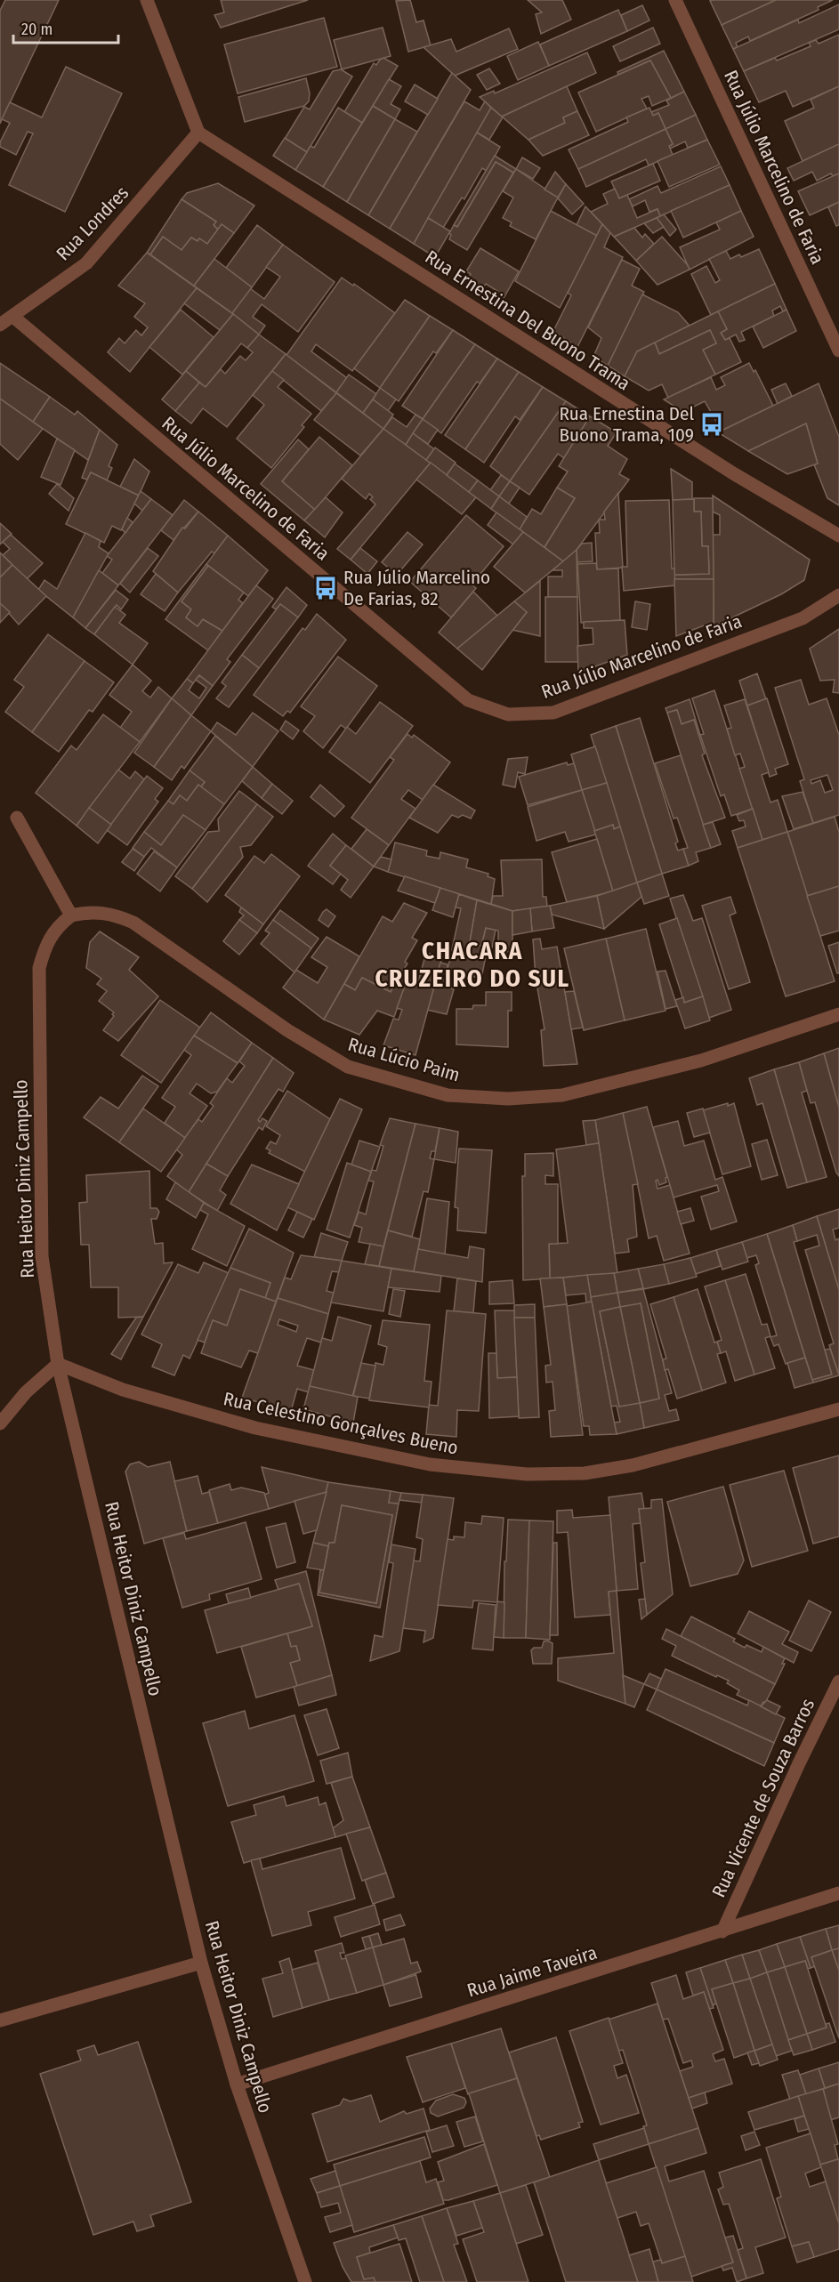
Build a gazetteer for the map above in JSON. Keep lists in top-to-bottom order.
{
  "streets": {
    "street": [
      "Rua Júlio Marcelino de Faria",
      "Rua Londres",
      "Rua Ernestina Del Buono Trama",
      "Rua Lúcio Paim",
      "Rua Heitor Diniz Campello",
      "Rua Celestino Gonçalves Bueno",
      "Rua Vicente de Souza Barros",
      "Rua Jaime Taveira"
    ]
  },
  "crossings": [
    ["Rua Júlio Marcelino de Faria", "Rua Londres"],
    ["Rua Londres", "Rua Ernestina Del Buono Trama"],
    ["Rua Lúcio Paim", "Rua Heitor Diniz Campello"],
    ["Rua Heitor Diniz Campello", "Rua Celestino Gonçalves Bueno"],
    ["Rua Heitor Diniz Campello", "Rua Jaime Taveira"],
    ["Rua Vicente de Souza Barros", "Rua Jaime Taveira"]
  ],
  "districts": ["CHACARA CRUZEIRO DO SUL"],
  "places": {
    "bus stop": ["Rua Ernestina Del Buono Trama, 109", "Rua Júlio Marcelino De Farias, 82"]
  },
  "scale_bar": "20 m"
}
